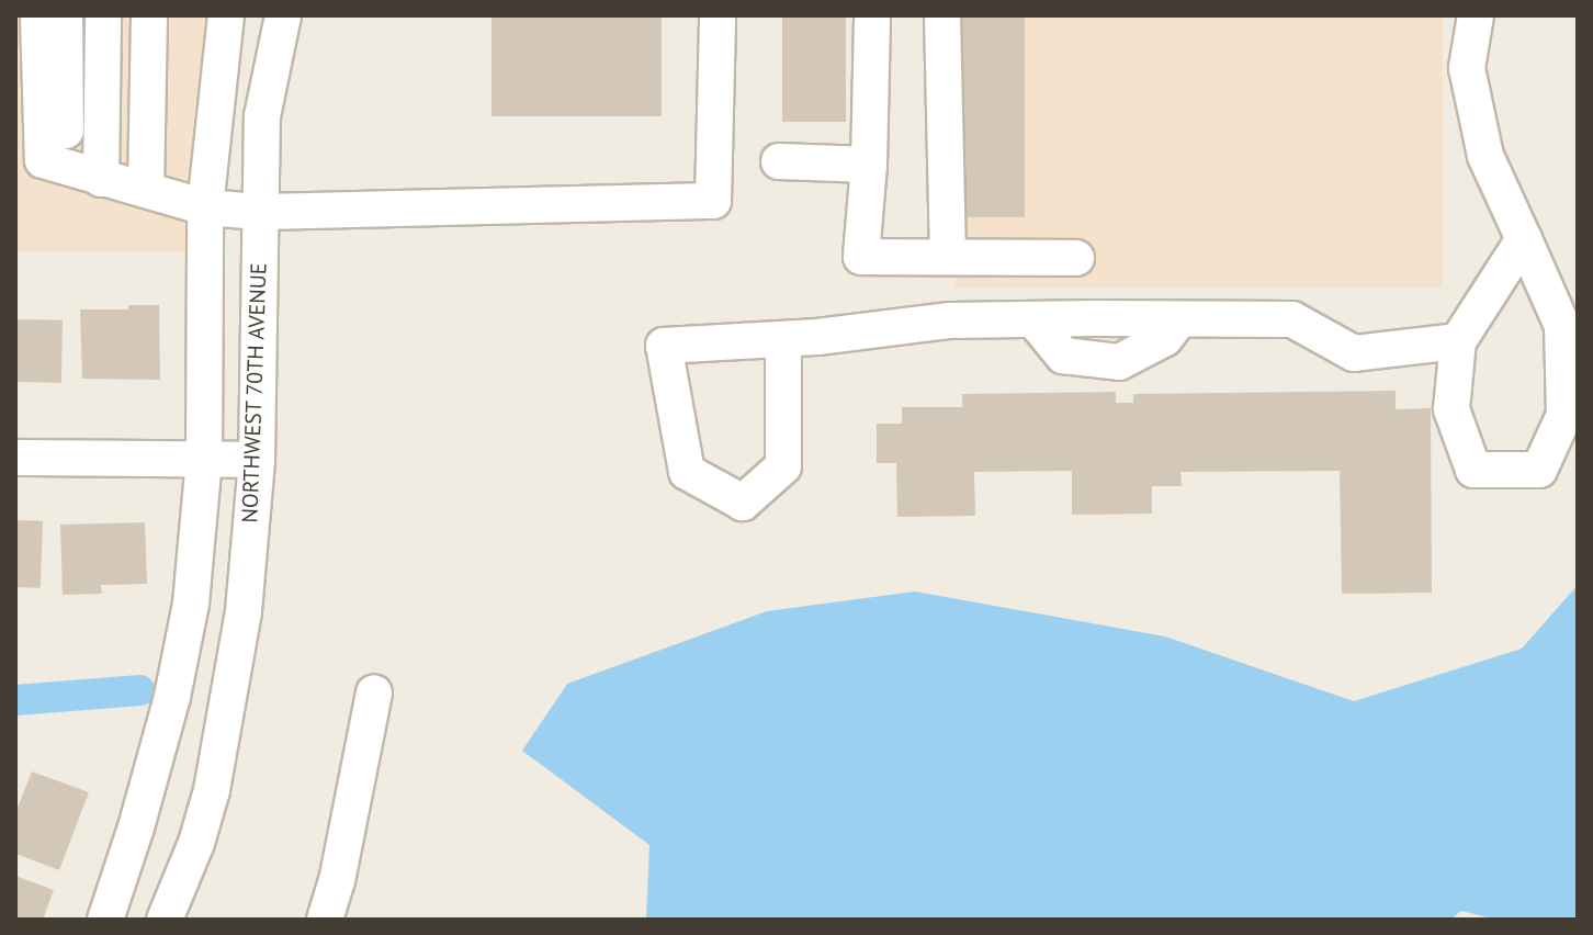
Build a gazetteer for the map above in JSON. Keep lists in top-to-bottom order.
{
  "streets": {
    "street": ["NORTHWEST 70TH AVENUE"]
  }
}
